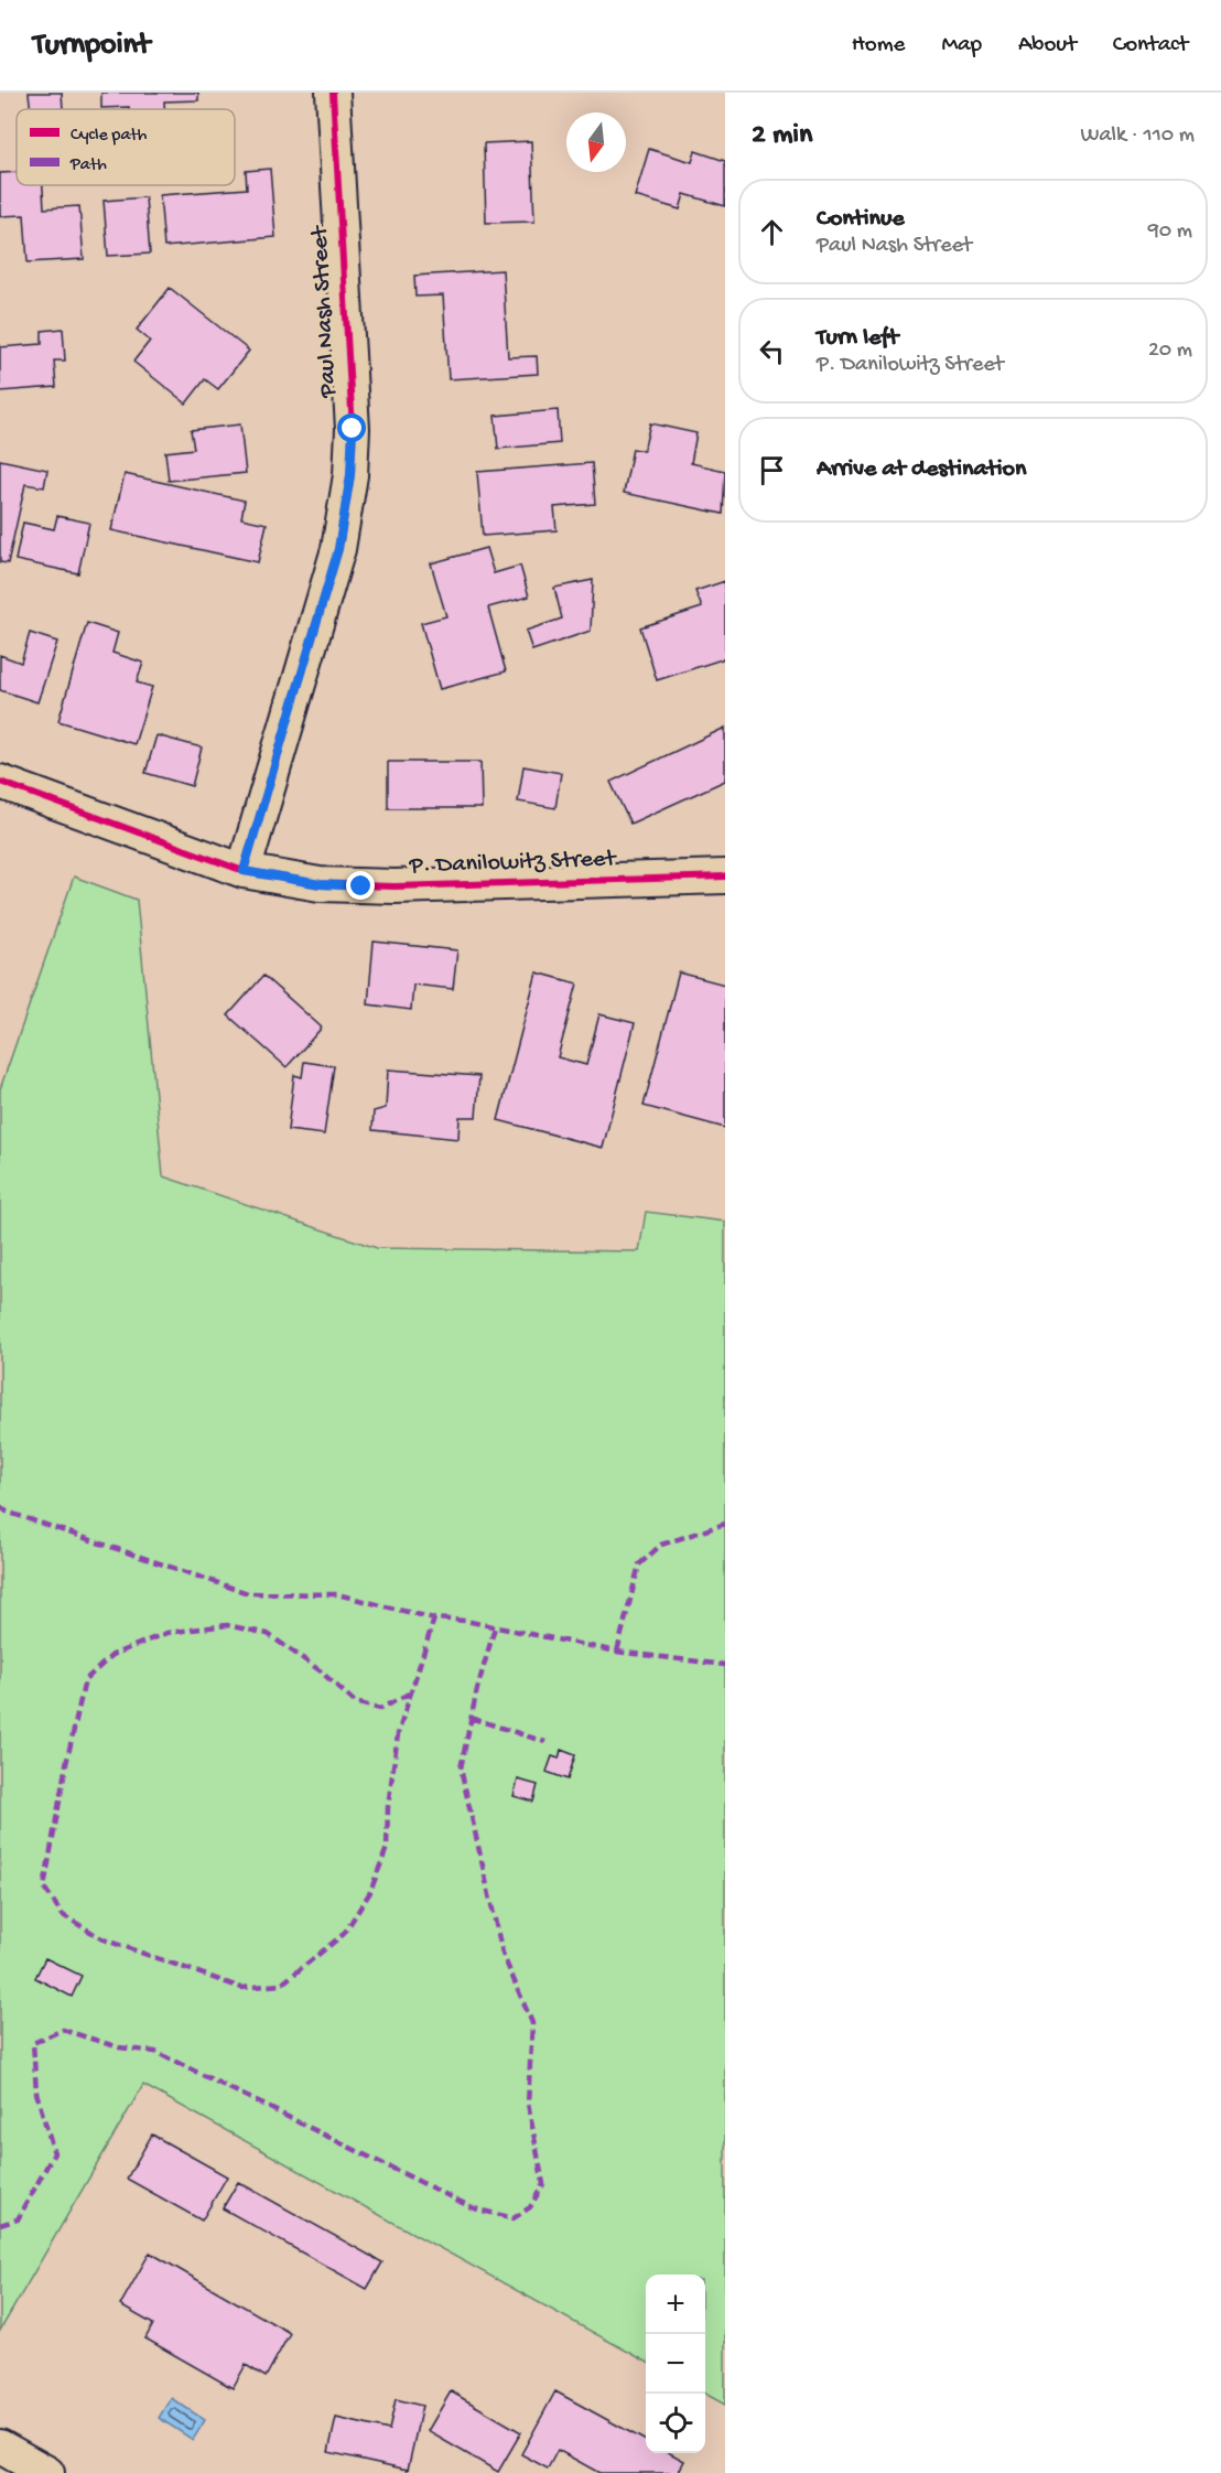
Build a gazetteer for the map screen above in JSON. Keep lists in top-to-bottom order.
{
  "streets": {
    "street": ["Paul Nash Street", "P. Danilowitz Street"]
  },
  "crossings": [
    ["Paul Nash Street", "P. Danilowitz Street"]
  ],
  "legend": ["Cycle path", "Path"],
  "north": "bottom",
  "page": {
    "header": "Turnpoint",
    "nav": [
      "Home",
      "Map",
      "About",
      "Contact"
    ],
    "heading": ["2 min", "Walk · 110 m"],
    "list": [
      ["Continue", "Paul Nash Street", "90 m"],
      ["Turn left", "P. Danilowitz Street", "20 m"],
      "Arrive at destination"
    ],
    "map_buttons": ["+", "−"]
  }
}
